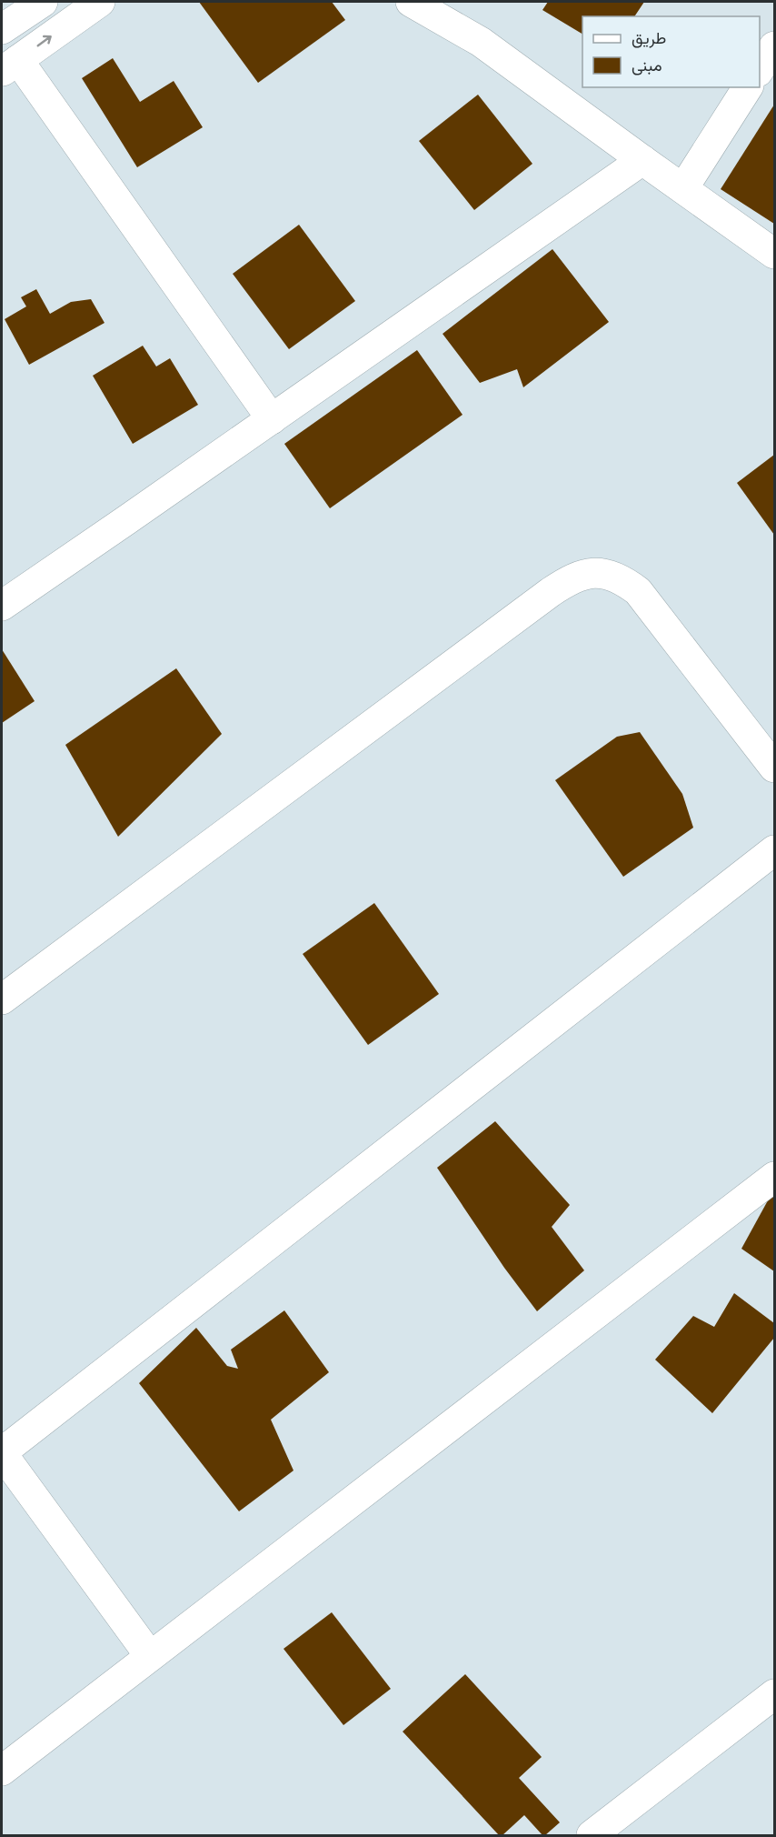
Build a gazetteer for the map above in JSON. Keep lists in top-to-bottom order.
{
  "legend": ["طريق", "مبنى"]
}
